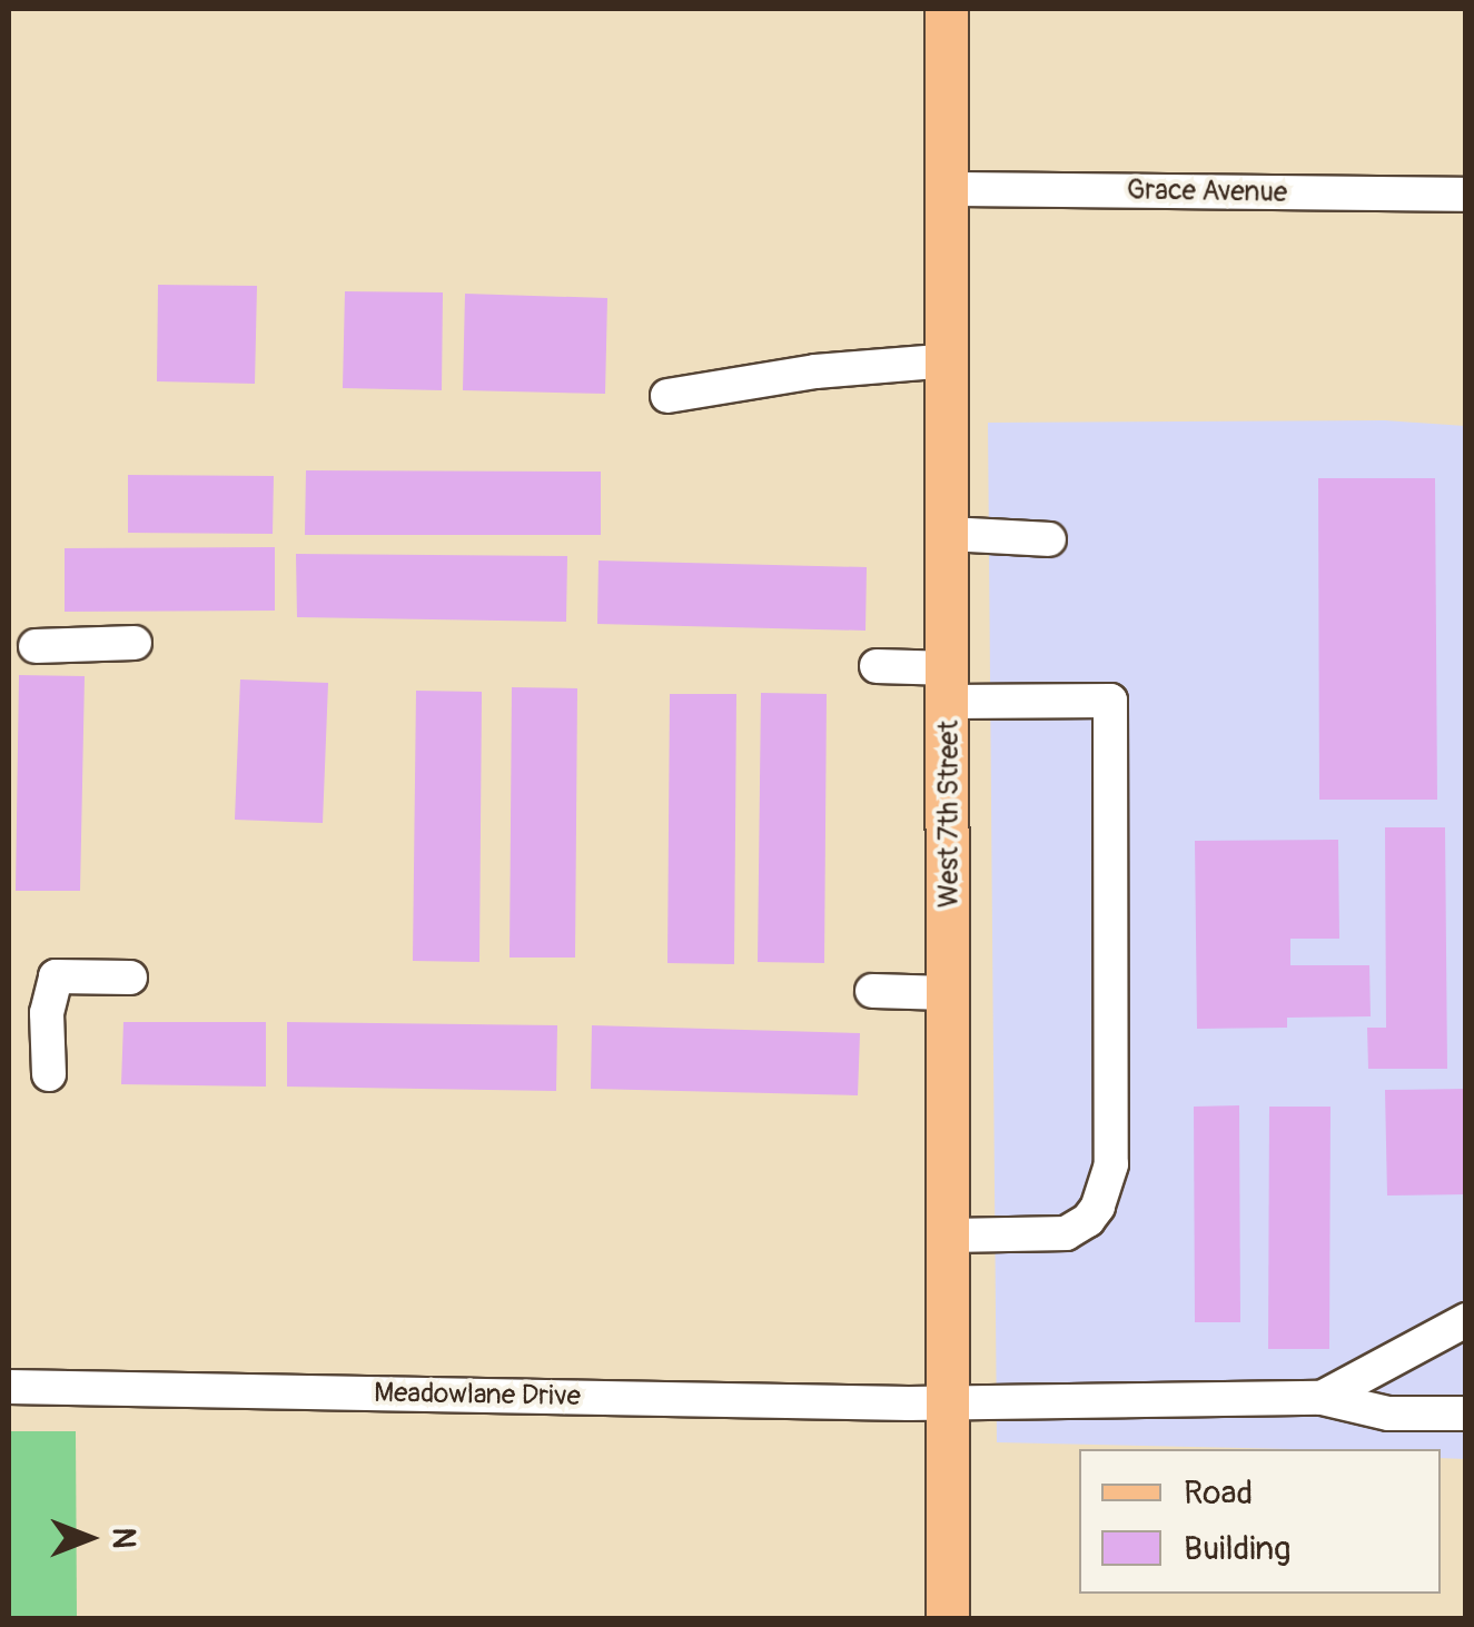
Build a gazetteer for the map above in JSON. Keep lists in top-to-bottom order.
{
  "streets": {
    "main road": ["West 7th Street"],
    "street": ["Grace Avenue", "Meadowlane Drive"]
  },
  "crossings": [
    ["Grace Avenue", "West 7th Street"],
    ["West 7th Street", "Meadowlane Drive"]
  ],
  "legend": ["Road", "Building"],
  "north": "right"
}
